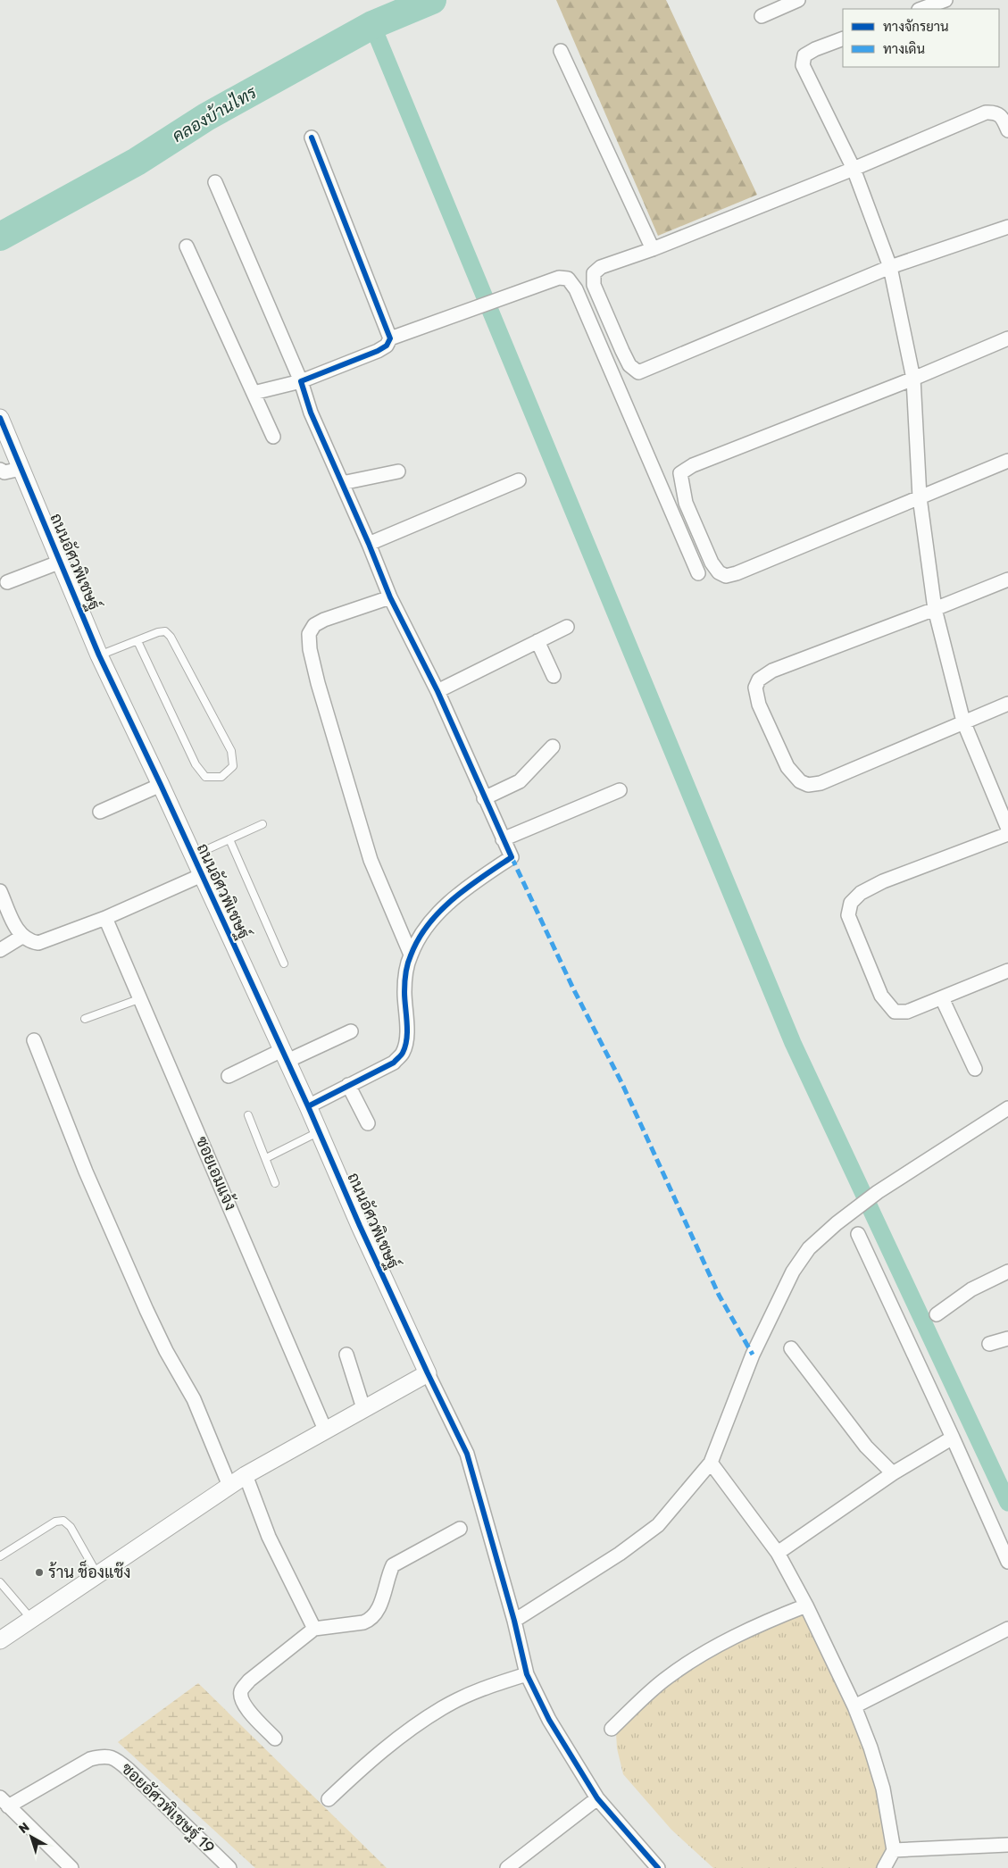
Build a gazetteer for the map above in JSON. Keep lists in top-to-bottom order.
{
  "streets": {
    "street": ["ถนนอัศวพิเชษฐ์", "ซอยเอมแจ้ง", "ซอยอัศวพิเชษฐ์ 19"]
  },
  "water": ["คลองบ้านไทร"],
  "places": ["ร้าน ช็องแช๊ง"],
  "legend": ["ทางจักรยาน", "ทางเดิน"],
  "north": "top left"
}
